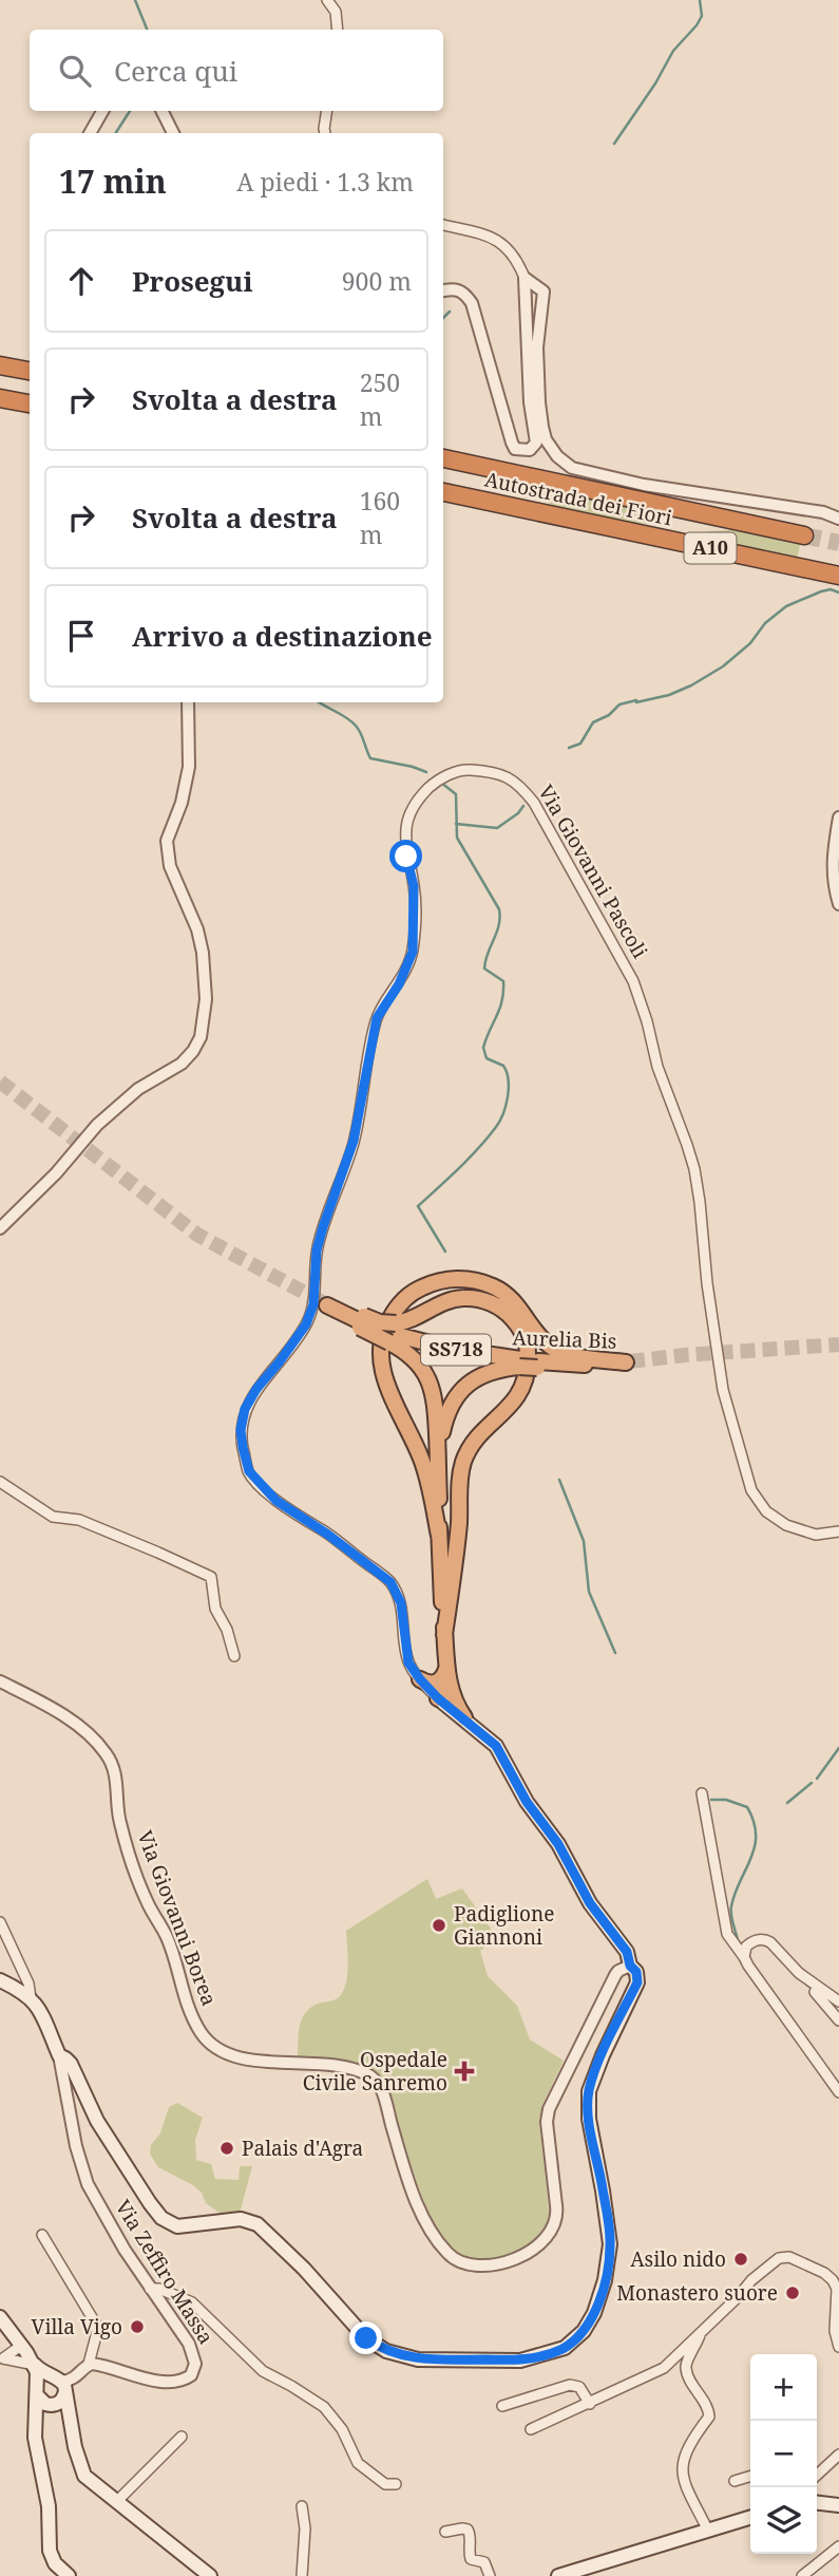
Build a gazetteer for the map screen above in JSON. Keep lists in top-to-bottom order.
{
  "streets": {
    "highway": [
      "Autostrada dei Fiori",
      "A10",
      "Aurelia Bis",
      "SS718"
    ],
    "main road": ["Via Giovanni Pascoli"],
    "street": ["Via Giovanni Borea", "Via Zeffiro Massa"]
  },
  "crossings": [
    ["Via Giovanni Pascoli", "Via Giovanni Borea"]
  ],
  "places": {
    "other": [
      "Padiglione Giannoni",
      "Palais d'Agra",
      "Asilo nido",
      "Monastero suore",
      "Villa Vigo"
    ],
    "health": ["Ospedale Civile Sanremo"]
  },
  "page": {
    "search": "Cerca qui",
    "heading": ["17 min", "A piedi · 1.3 km"],
    "list": [
      ["Prosegui", "900 m"],
      ["Svolta a destra", "250 m"],
      ["Svolta a destra", "160 m"],
      "Arrivo a destinazione"
    ],
    "map_buttons": ["+", "−"]
  }
}
